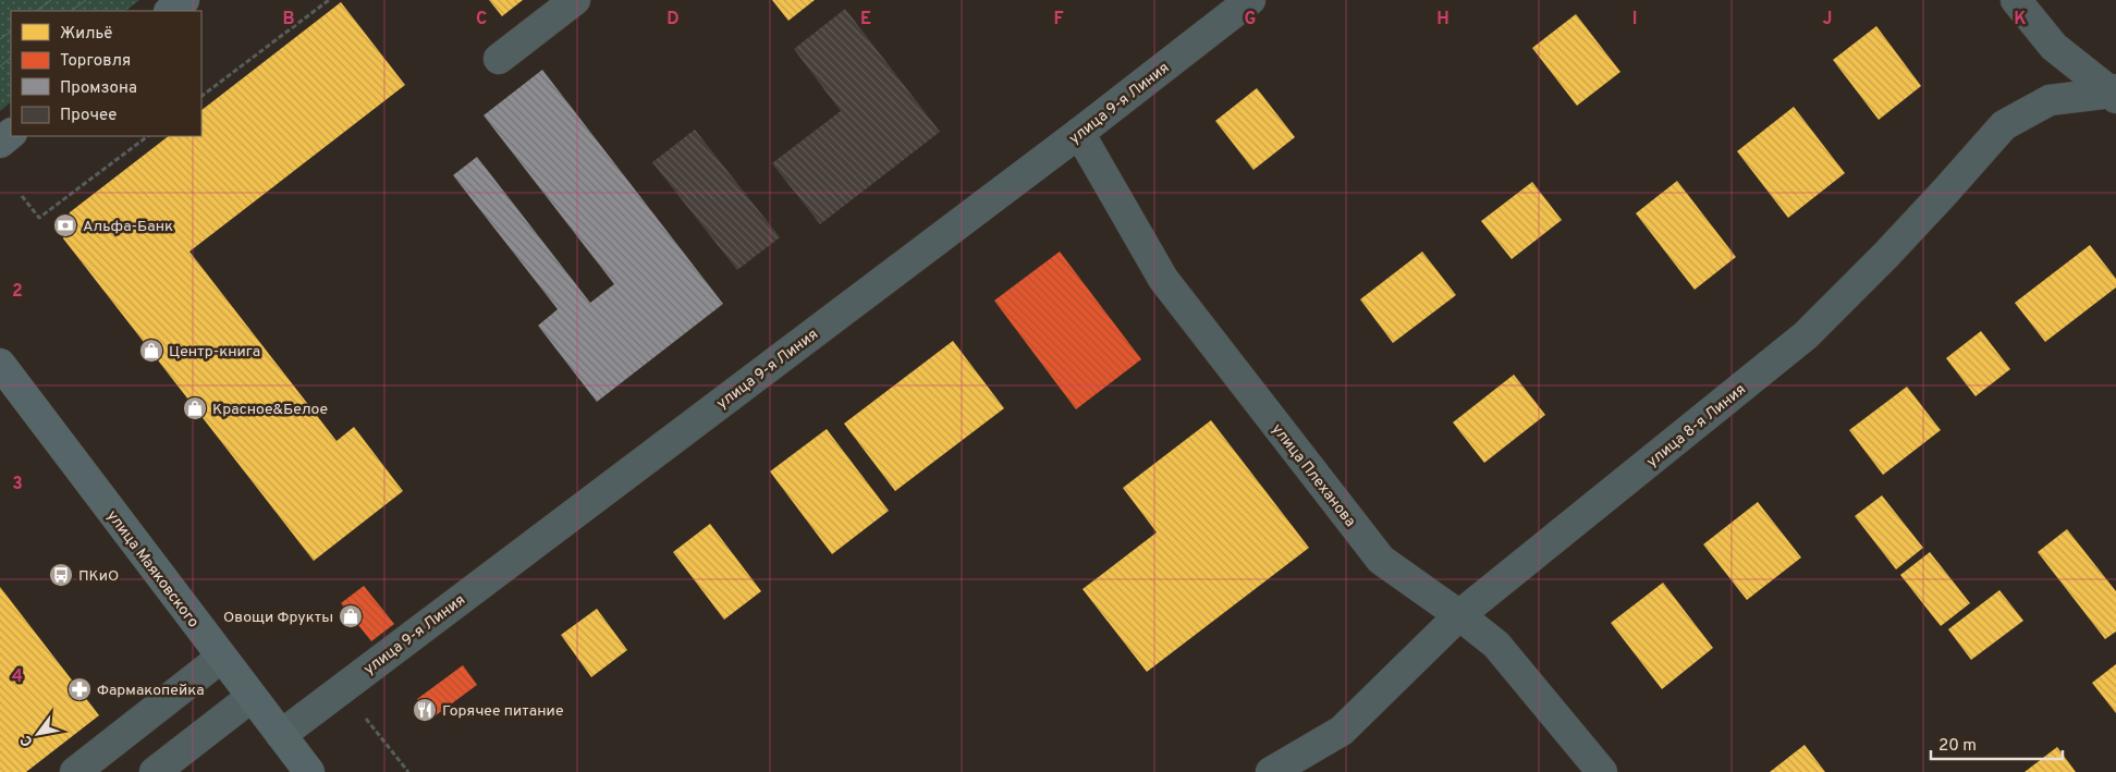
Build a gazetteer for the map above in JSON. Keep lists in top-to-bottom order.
{
  "streets": {
    "main road": ["улица Маяковского"],
    "street": ["улица 9-я Линия", "улица 8-я Линия", "улица Плеханова"]
  },
  "crossings": [
    ["улица 9-я Линия", "улица Плеханова"],
    ["улица 9-я Линия", "улица Маяковского"],
    ["улица 8-я Линия", "улица Плеханова"]
  ],
  "places": {
    "bank": ["Альфа-Банк"],
    "shop": ["Центр-книга", "Красное&Белое", "Овощи Фрукты"],
    "bus stop": ["ПКиО"],
    "pharmacy": ["Фармакопейка"],
    "restaurant": ["Горячее питание"]
  },
  "legend": [
    "Жильё",
    "Торговля",
    "Промзона",
    "Прочее"
  ],
  "scale_bar": "20 m",
  "north": "bottom left",
  "grid": {
    "columns": [
      "B",
      "C",
      "D",
      "E",
      "F",
      "G",
      "H",
      "I",
      "J",
      "K"
    ],
    "rows": ["2", "3", "4"]
  }
}
